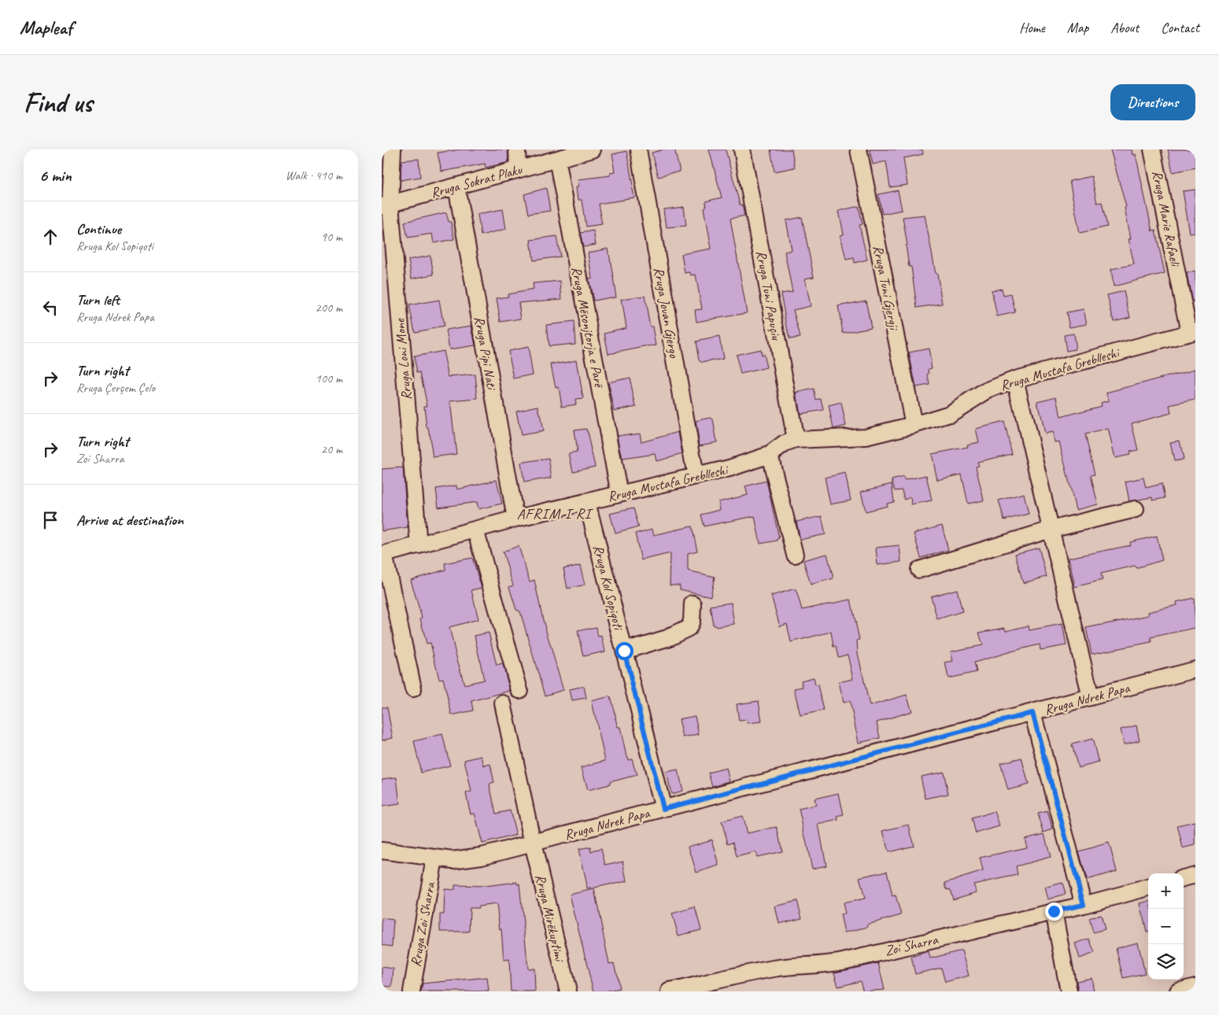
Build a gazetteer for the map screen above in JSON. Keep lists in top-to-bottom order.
{
  "streets": {
    "street": [
      "Rruga Sokrat Plaku",
      "Rruga Marie Rafaeli",
      "Rruga Tuni Gjergji",
      "Rruga Tuni Papuçiu",
      "Rruga Jovan Gjergo",
      "Rruga Mësonjtorja e Parë",
      "Rruga Pipi Nati",
      "Rruga Loni Mone",
      "Rruga Mustafa Greblleshi",
      "Rruga Kol Sopiqoti",
      "Rruga Ndrek Papa",
      "Rruga Mirëkuptimi",
      "Rruga Zoi Sharra",
      "Zoi Sharra"
    ]
  },
  "crossings": [
    ["Rruga Sokrat Plaku", "Rruga Mësonjtorja e Parë"],
    ["Rruga Sokrat Plaku", "Rruga Pipi Nati"],
    ["Rruga Sokrat Plaku", "Rruga Loni Mone"],
    ["Rruga Marie Rafaeli", "Rruga Mustafa Greblleshi"],
    ["Rruga Tuni Gjergji", "Rruga Mustafa Greblleshi"],
    ["Rruga Tuni Papuçiu", "Rruga Mustafa Greblleshi"],
    ["Rruga Jovan Gjergo", "Rruga Mustafa Greblleshi"],
    ["Rruga Mësonjtorja e Parë", "Rruga Mustafa Greblleshi"],
    ["Rruga Pipi Nati", "Rruga Mustafa Greblleshi"],
    ["Rruga Loni Mone", "Rruga Mustafa Greblleshi"],
    ["Rruga Mustafa Greblleshi", "Rruga Kol Sopiqoti"],
    ["Rruga Kol Sopiqoti", "Rruga Ndrek Papa"],
    ["Rruga Ndrek Papa", "Rruga Mirëkuptimi"],
    ["Rruga Ndrek Papa", "Rruga Zoi Sharra"]
  ],
  "districts": ["AFRIM I RI"],
  "page": {
    "header": "Mapleaf",
    "nav": [
      "Home",
      "Map",
      "About",
      "Contact"
    ],
    "buttons": "Directions",
    "title": "Find us",
    "heading": ["6 min", "Walk · 410 m"],
    "list": [
      ["Continue", "Rruga Kol Sopiqoti", "90 m"],
      ["Turn left", "Rruga Ndrek Papa", "200 m"],
      ["Turn right", "Rruga Çerçem Çelo", "100 m"],
      ["Turn right", "Zoi Sharra", "20 m"],
      "Arrive at destination"
    ],
    "map_buttons": ["+", "−"]
  }
}
